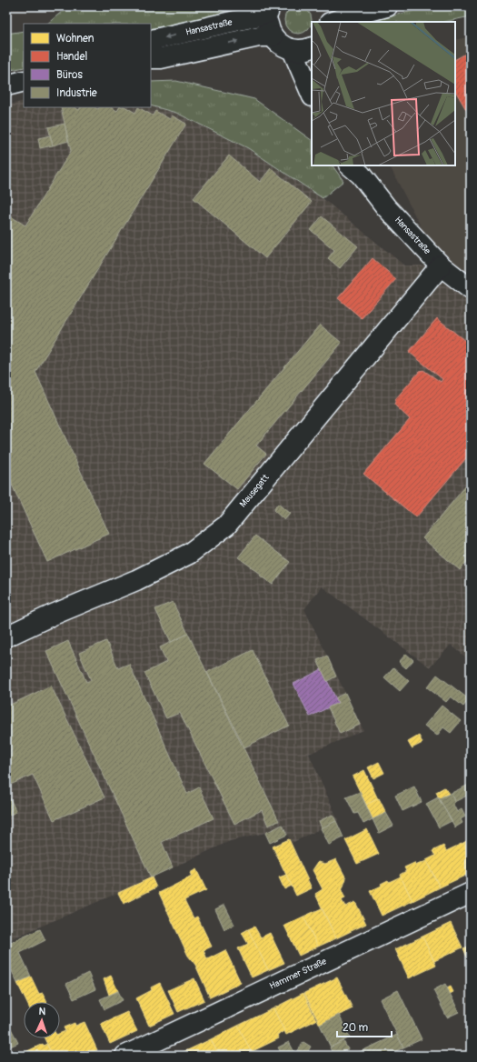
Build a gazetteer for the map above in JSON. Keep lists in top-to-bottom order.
{
  "streets": {
    "street": ["Hansastraße", "Mausegatt", "Hammer Straße"]
  },
  "crossings": [
    ["Hansastraße", "Mausegatt"]
  ],
  "legend": [
    "Wohnen",
    "Handel",
    "Büros",
    "Industrie"
  ],
  "scale_bar": "20 m",
  "north": "top"
}
